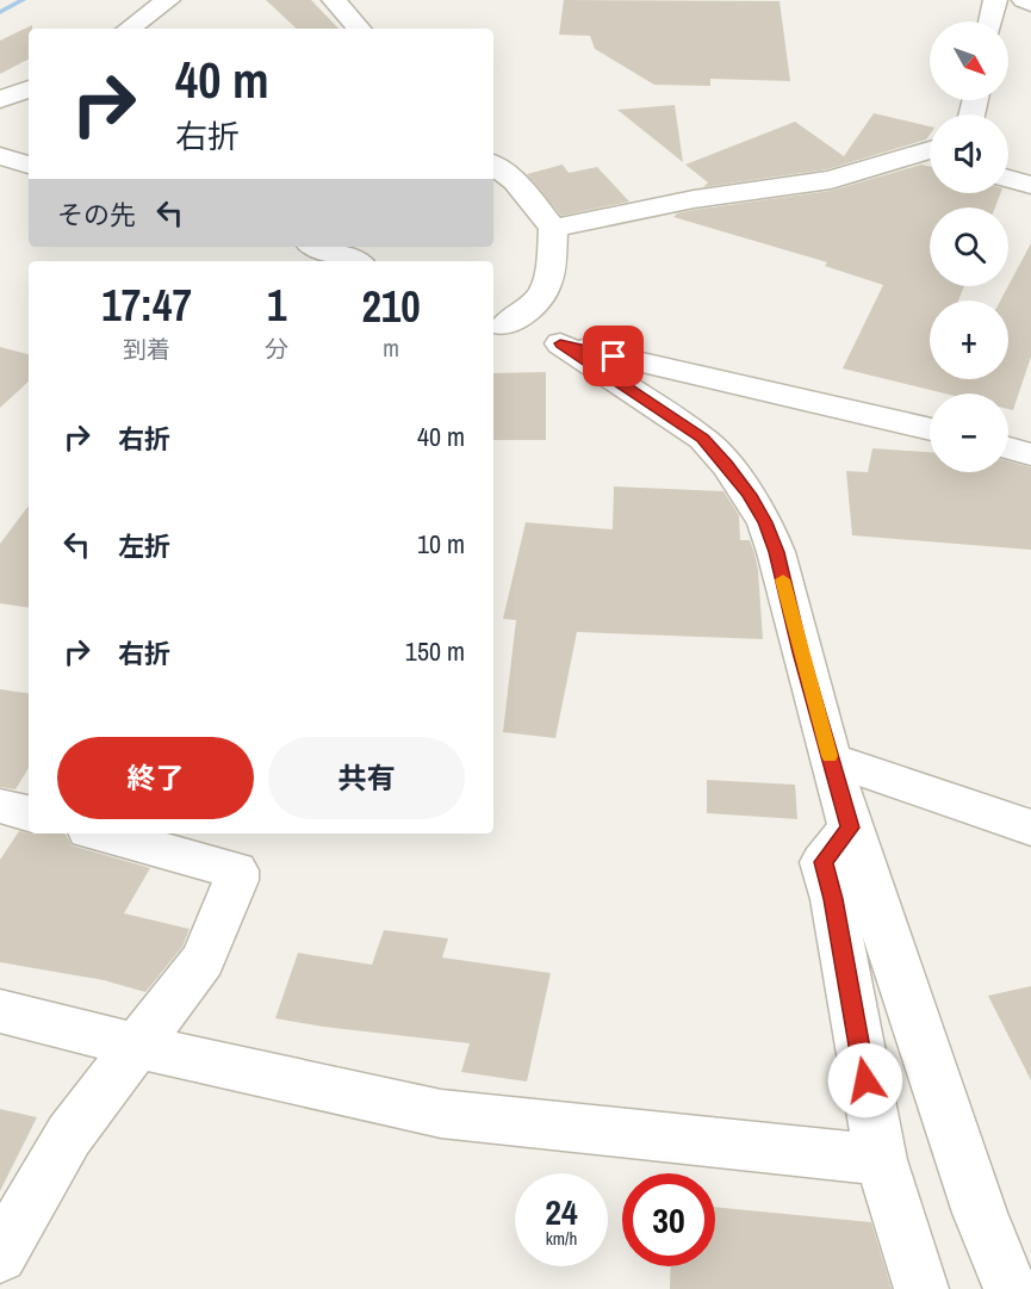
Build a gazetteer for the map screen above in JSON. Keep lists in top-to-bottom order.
{
  "north": "bottom right",
  "page": {
    "map_buttons": ["+", "−"],
    "turn": ["40 m", "右折"],
    "then": "その先",
    "eta": [
      "17:47",
      "到着",
      "1",
      "分",
      "210",
      "m"
    ],
    "list": [
      {
        "name": "右折",
        "value": "40 m"
      },
      {
        "name": "左折",
        "value": "10 m"
      },
      {
        "name": "右折",
        "value": "150 m"
      }
    ],
    "buttons": ["終了", "共有"],
    "speed": "24 km/h",
    "limit": "30"
  }
}
